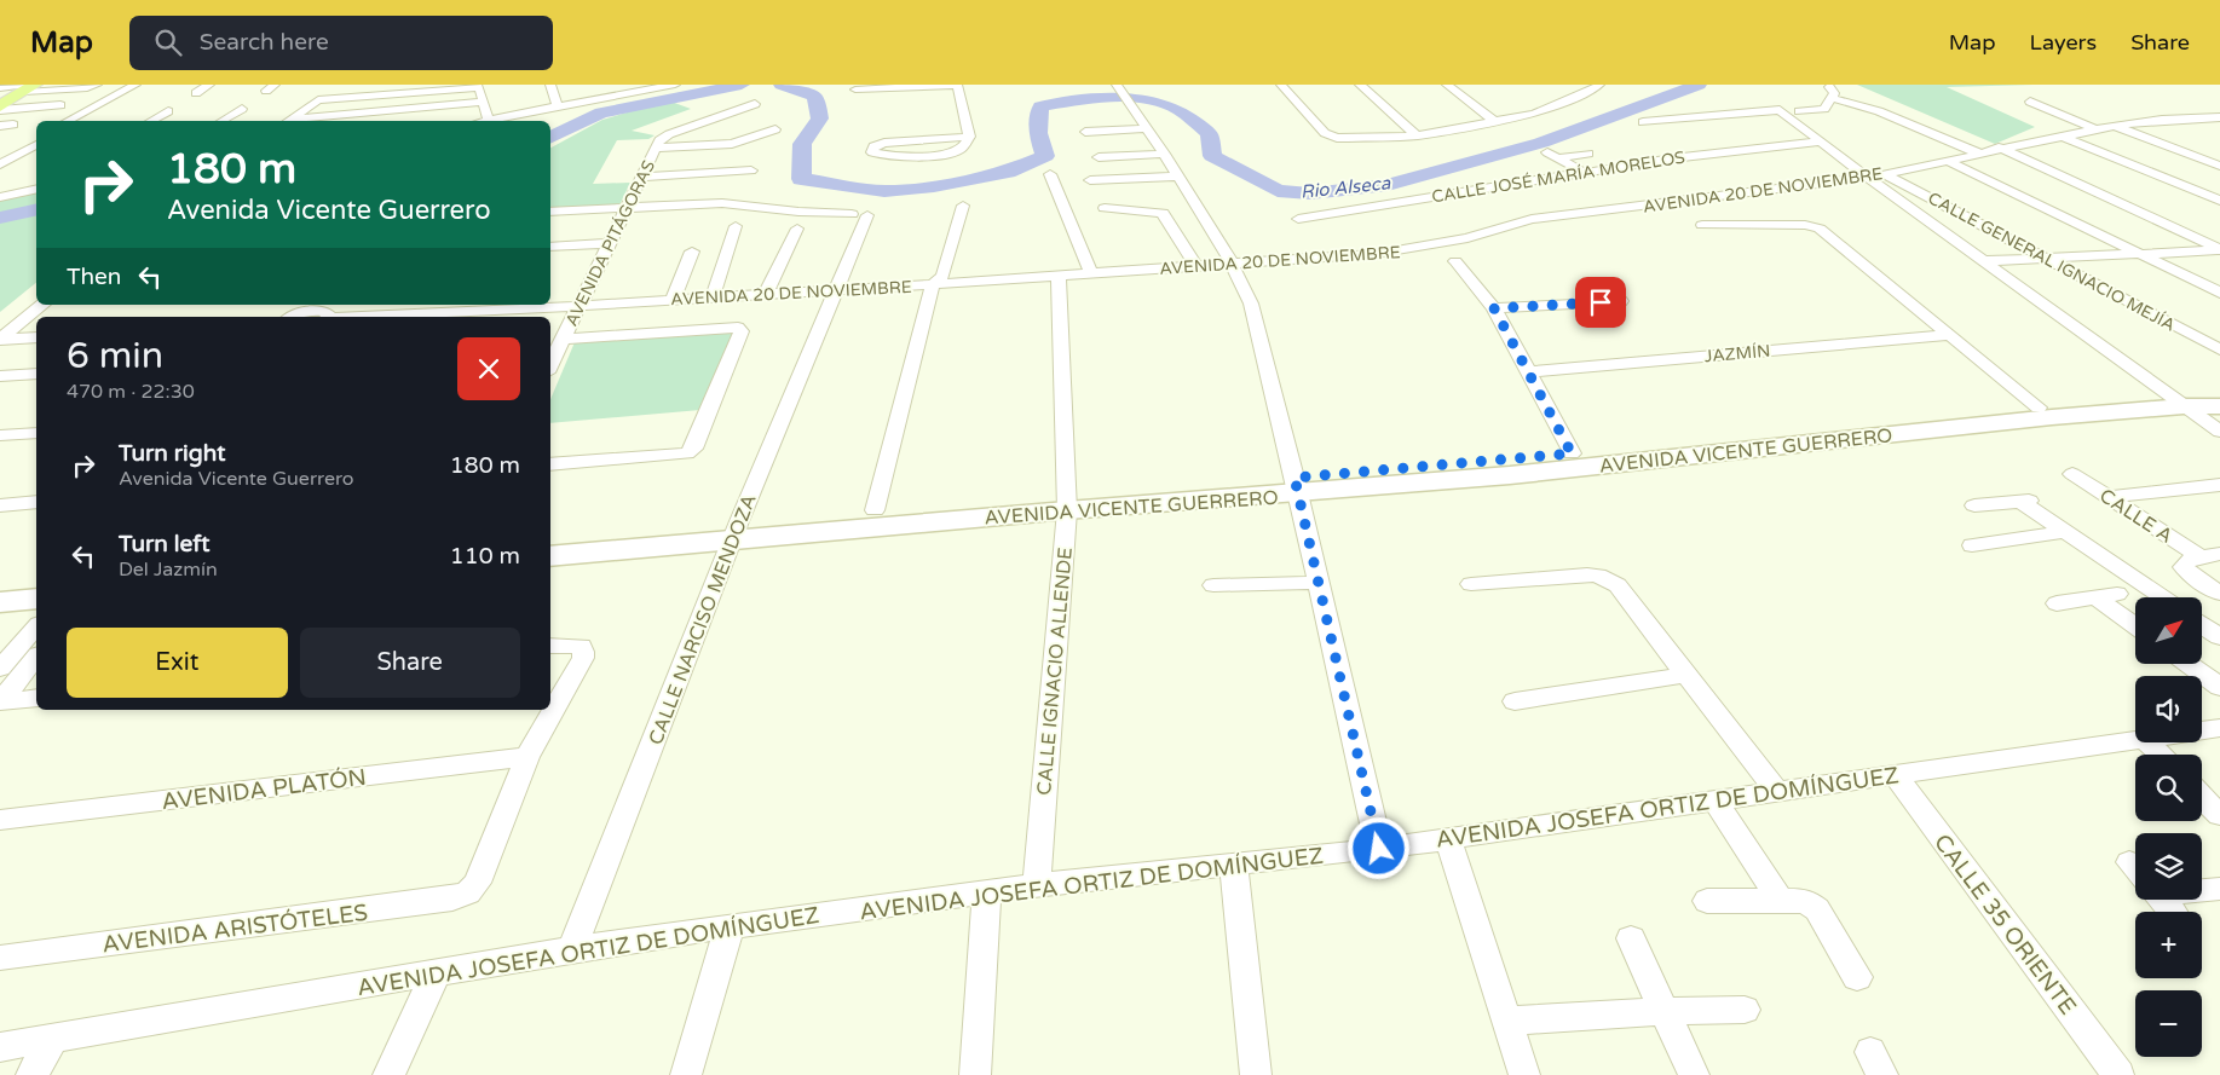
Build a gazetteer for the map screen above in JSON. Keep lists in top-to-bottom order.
{
  "streets": {
    "main road": ["AVENIDA VICENTE GUERRERO"],
    "street": [
      "CALLE JOSÉ MARÍA MORELOS",
      "AVENIDA 20 DE NOVIEMBRE",
      "AVENIDA PITÁGORAS",
      "CALLE GENERAL IGNACIO MEJÍA",
      "JAZMÍN",
      "CALLE A",
      "CALLE NARCISO MENDOZA",
      "CALLE IGNACIO ALLENDE",
      "AVENIDA PLATÓN",
      "AVENIDA JOSEFA ORTIZ DE DOMÍNGUEZ",
      "CALLE 35 ORIENTE",
      "AVENIDA ARISTÓTELES"
    ]
  },
  "crossings": [
    ["AVENIDA 20 DE NOVIEMBRE", "AVENIDA PITÁGORAS"],
    ["AVENIDA 20 DE NOVIEMBRE", "CALLE GENERAL IGNACIO MEJÍA"],
    ["AVENIDA 20 DE NOVIEMBRE", "CALLE NARCISO MENDOZA"],
    ["AVENIDA 20 DE NOVIEMBRE", "CALLE IGNACIO ALLENDE"],
    ["AVENIDA VICENTE GUERRERO", "CALLE NARCISO MENDOZA"],
    ["AVENIDA VICENTE GUERRERO", "CALLE IGNACIO ALLENDE"],
    ["CALLE NARCISO MENDOZA", "AVENIDA JOSEFA ORTIZ DE DOMÍNGUEZ"],
    ["CALLE IGNACIO ALLENDE", "AVENIDA JOSEFA ORTIZ DE DOMÍNGUEZ"],
    ["AVENIDA PLATÓN", "AVENIDA ARISTÓTELES"],
    ["AVENIDA JOSEFA ORTIZ DE DOMÍNGUEZ", "CALLE 35 ORIENTE"]
  ],
  "water": ["Rio Alseca"],
  "north": "top right",
  "page": {
    "header": "Map",
    "search": "Search here",
    "nav": ["Map", "Layers", "Share"],
    "turn": ["180 m", "Avenida Vicente Guerrero"],
    "then": "Then",
    "heading": ["6 min", "470 m · 22:30"],
    "list": [
      {
        "name": "Turn right",
        "note": "Avenida Vicente Guerrero",
        "value": "180 m"
      },
      {
        "name": "Turn left",
        "note": "Del Jazmín",
        "value": "110 m"
      }
    ],
    "map_buttons": ["+", "−"],
    "buttons": ["Exit", "Share"]
  }
}
